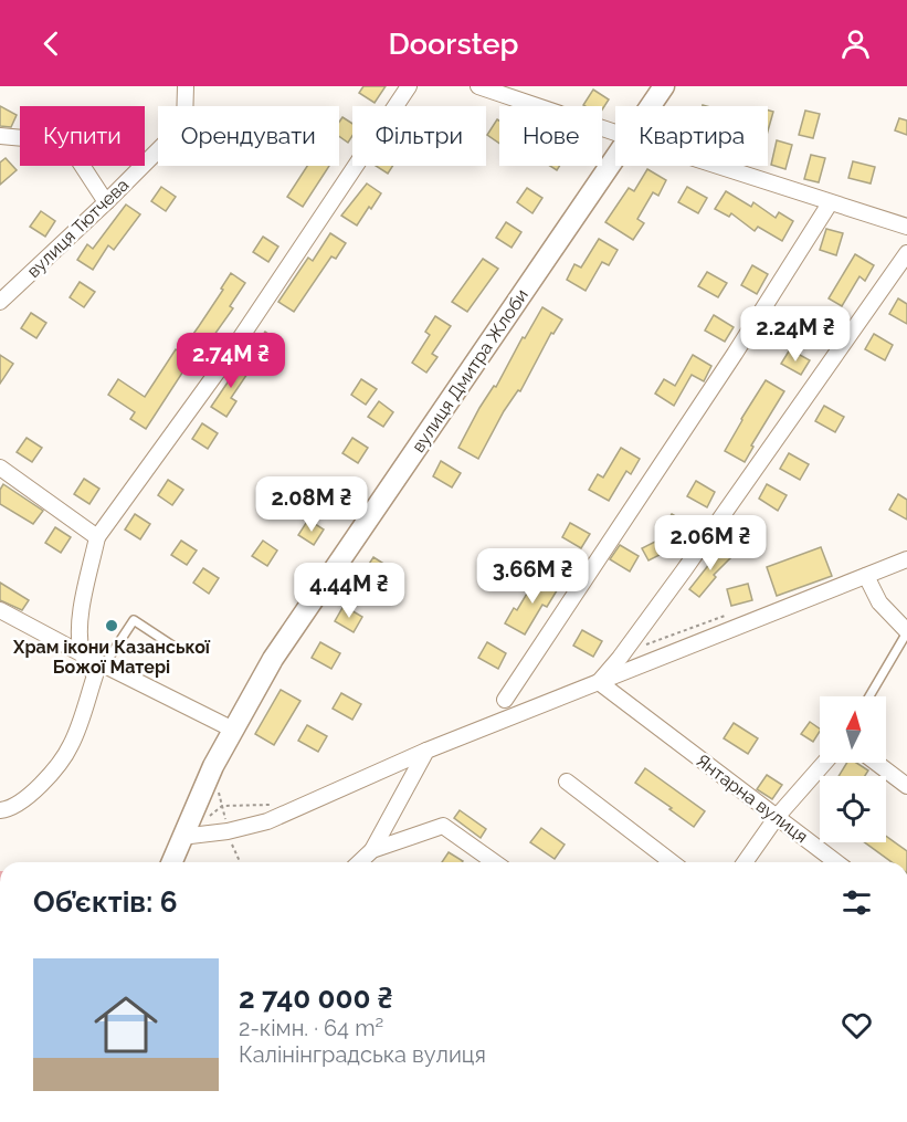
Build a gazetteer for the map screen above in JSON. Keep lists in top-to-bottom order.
{
  "streets": {
    "main road": ["вулиця Дмитра Жлоби"],
    "street": ["вулиця Тютчева", "Янтарна вулиця"]
  },
  "places": ["Храм ікони Казанської Божої Матері"],
  "north": "top",
  "page": {
    "header": "Doorstep",
    "chip": [
      "Купити",
      "Орендувати",
      "Фільтри",
      "Нове",
      "Квартира"
    ],
    "price": [
      "2.24M ₴",
      "2.74M ₴",
      "2.08M ₴",
      "2.06M ₴",
      "3.66M ₴",
      "4.44M ₴"
    ],
    "heading": "Об’єктів: 6",
    "list": [
      {
        "name": "2 740 000 ₴",
        "note": "2-кімн. · 64 m² · Калінінградська вулиця"
      }
    ]
  }
}
